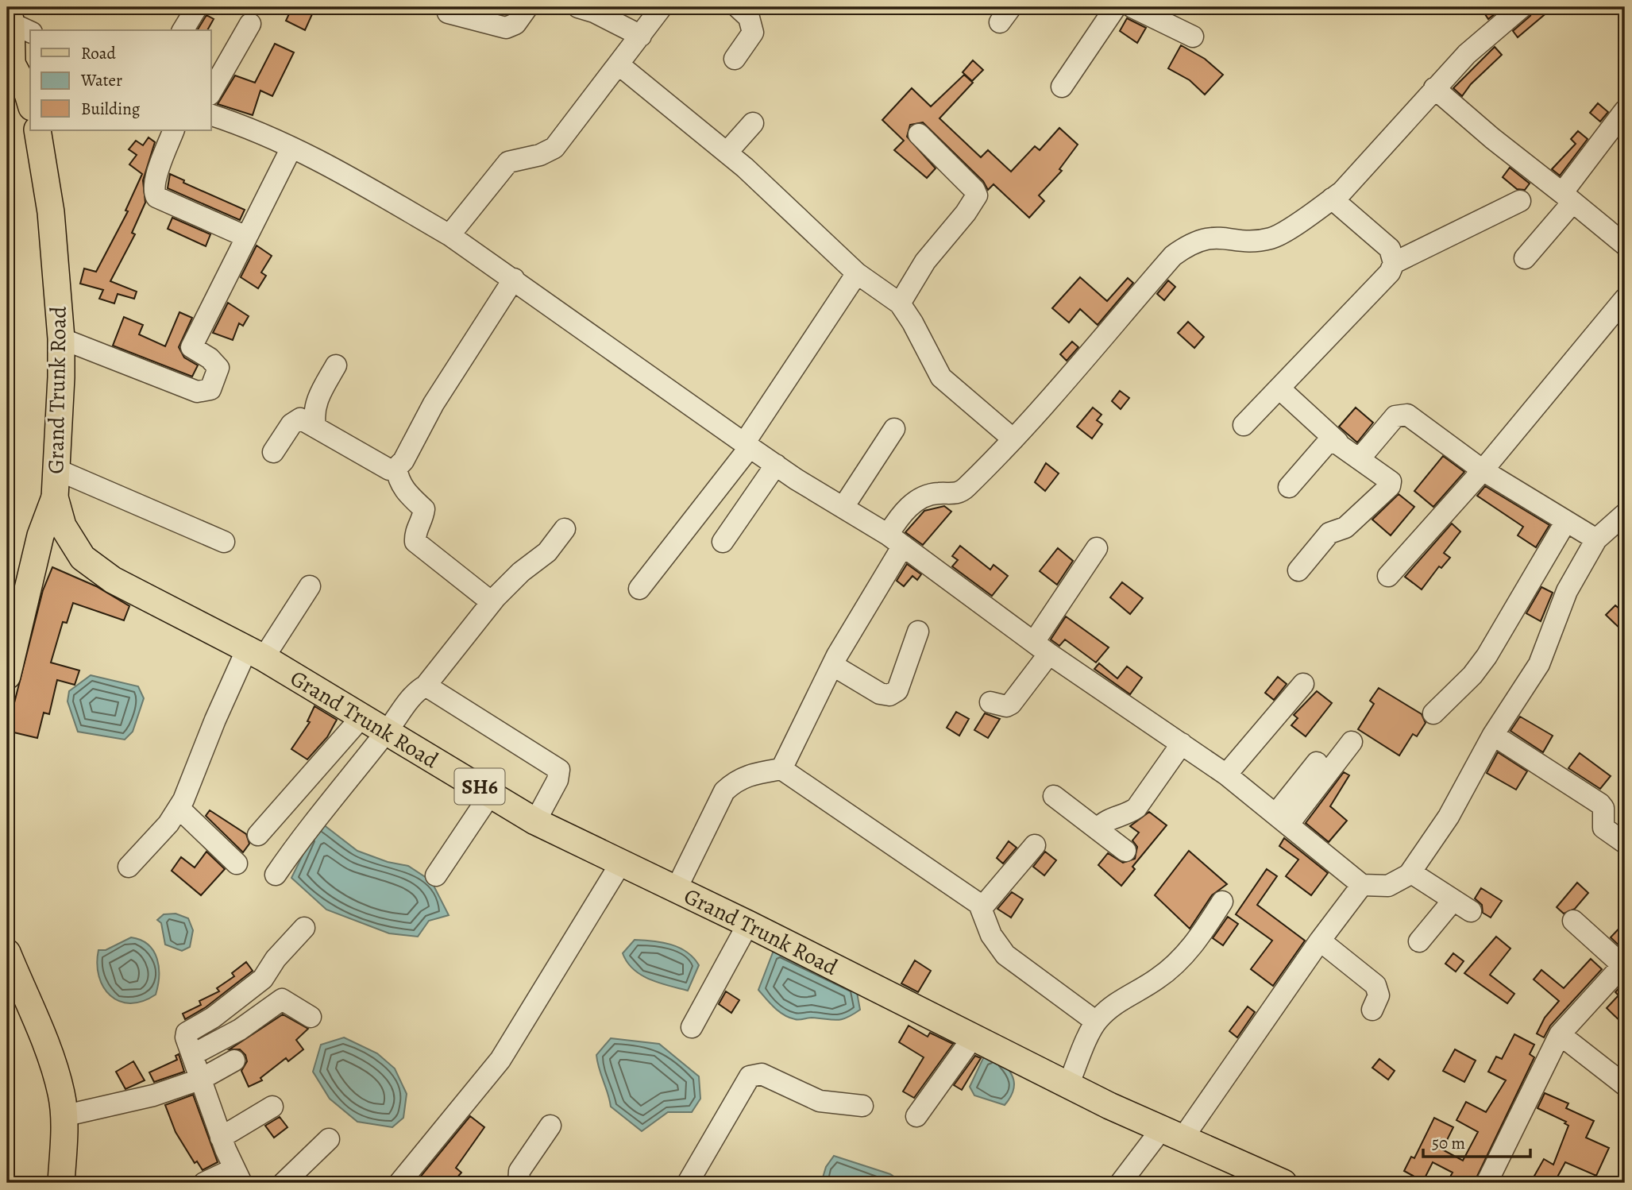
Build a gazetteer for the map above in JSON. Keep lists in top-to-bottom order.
{
  "streets": {
    "main road": ["Grand Trunk Road", "SH6"]
  },
  "legend": ["Road", "Water", "Building"],
  "scale_bar": "50 m"
}
